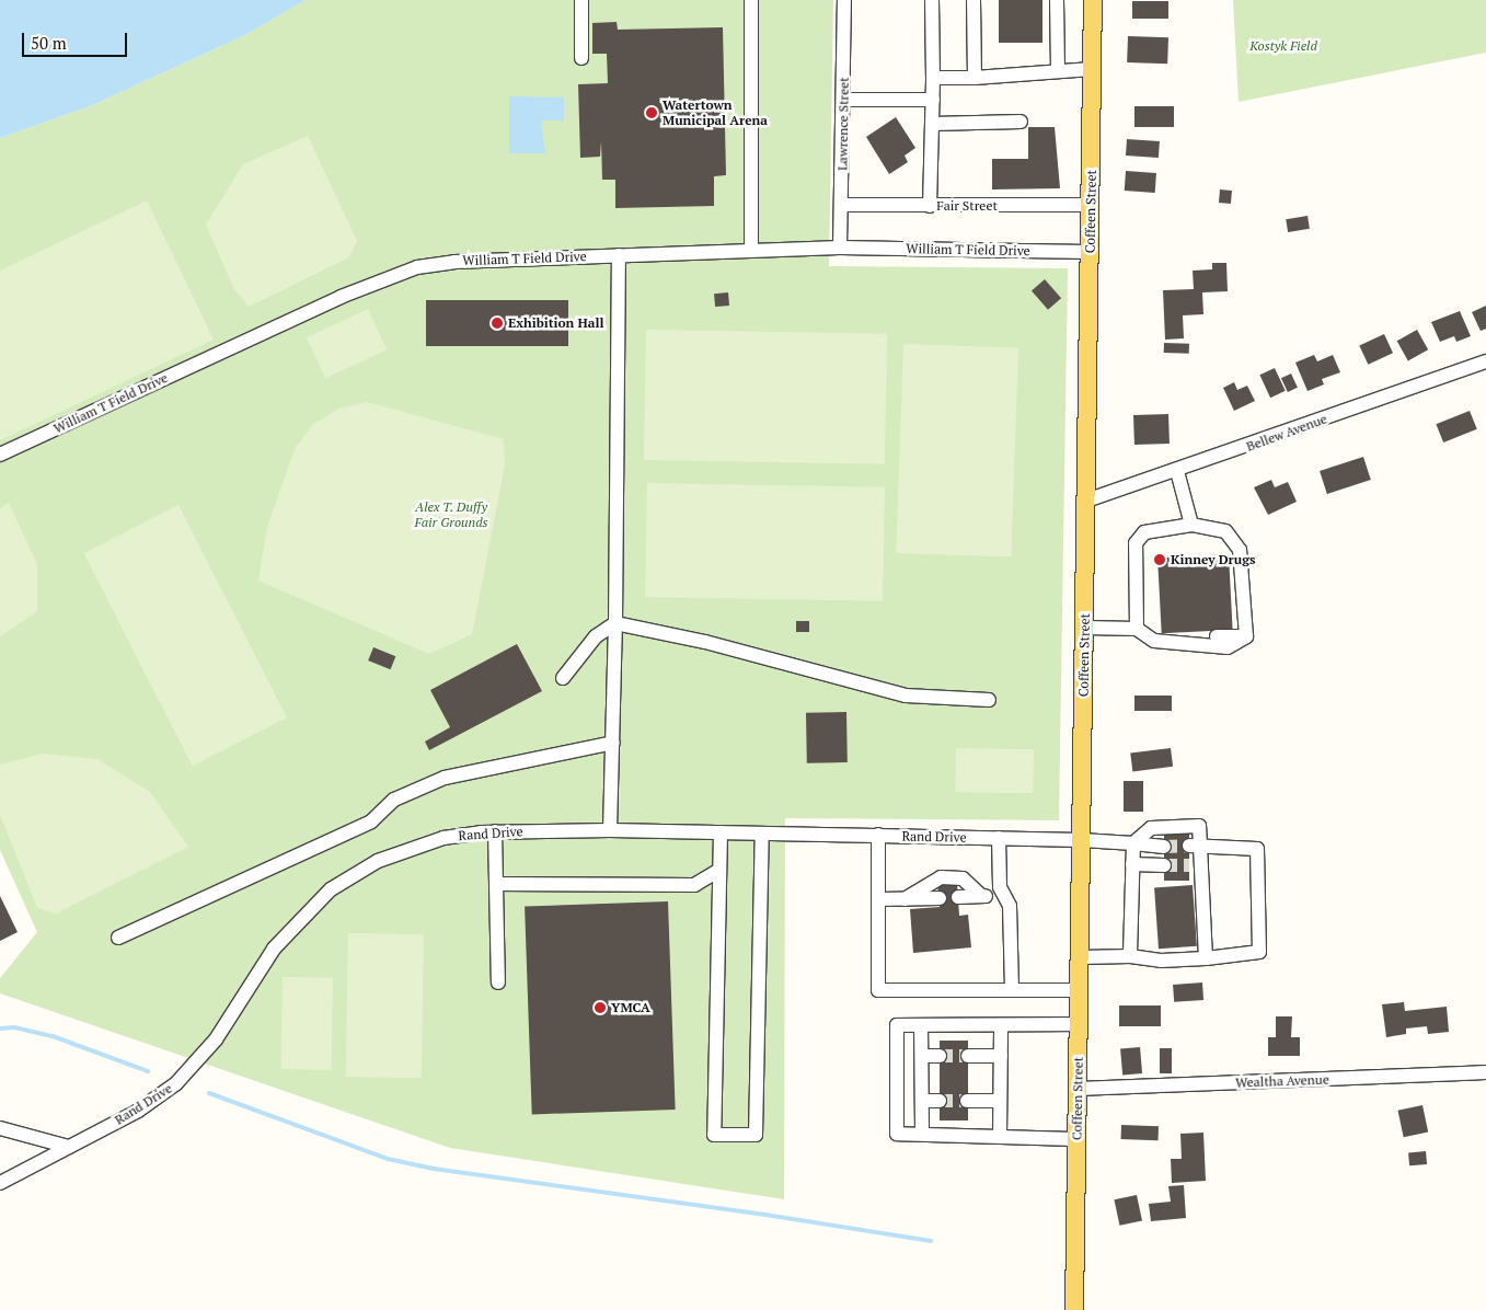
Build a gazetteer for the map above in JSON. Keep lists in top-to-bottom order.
{
  "streets": {
    "main road": ["Coffeen Street"],
    "street": [
      "Lawrence Street",
      "Fair Street",
      "William T Field Drive",
      "Bellew Avenue",
      "Rand Drive",
      "Wealtha Avenue"
    ]
  },
  "crossings": [
    ["Lawrence Street", "Fair Street"],
    ["Lawrence Street", "William T Field Drive"],
    ["Fair Street", "Coffeen Street"],
    ["Coffeen Street", "William T Field Drive"],
    ["Coffeen Street", "Bellew Avenue"],
    ["Coffeen Street", "Rand Drive"],
    ["Coffeen Street", "Wealtha Avenue"]
  ],
  "parks": ["Kostyk Field", "Alex T. Duffy Fair Grounds"],
  "places": [
    "Watertown Municipal Arena",
    "Exhibition Hall",
    "Kinney Drugs",
    "YMCA"
  ],
  "scale_bar": "50 m"
}
